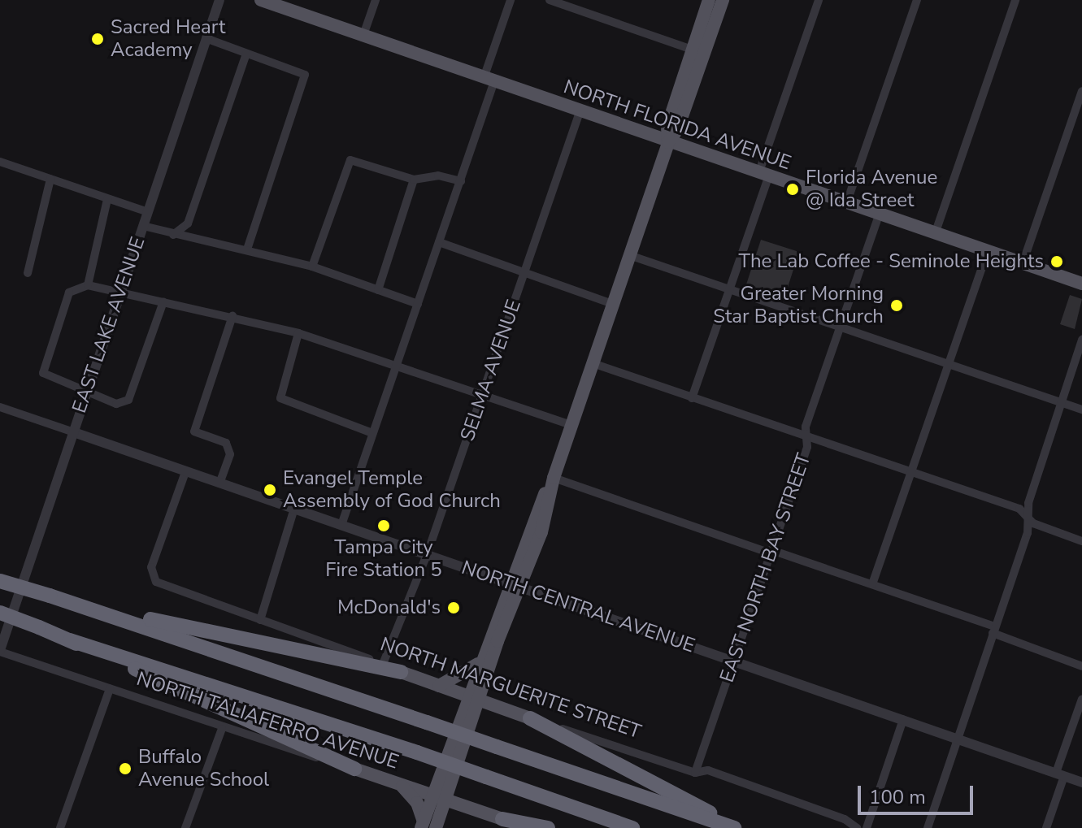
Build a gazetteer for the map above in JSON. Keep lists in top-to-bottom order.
{
  "streets": {
    "main road": ["NORTH FLORIDA AVENUE", "NORTH MARGUERITE STREET", "NORTH TALIAFERRO AVENUE"],
    "street": [
      "EAST LAKE AVENUE",
      "SELMA AVENUE",
      "EAST NORTH BAY STREET",
      "NORTH CENTRAL AVENUE"
    ]
  },
  "crossings": [
    ["NORTH FLORIDA AVENUE", "SELMA AVENUE"],
    ["NORTH FLORIDA AVENUE", "EAST NORTH BAY STREET"],
    ["EAST LAKE AVENUE", "NORTH CENTRAL AVENUE"],
    ["EAST LAKE AVENUE", "NORTH TALIAFERRO AVENUE"],
    ["SELMA AVENUE", "NORTH CENTRAL AVENUE"],
    ["SELMA AVENUE", "NORTH MARGUERITE STREET"],
    ["EAST NORTH BAY STREET", "NORTH CENTRAL AVENUE"],
    ["EAST NORTH BAY STREET", "NORTH MARGUERITE STREET"],
    ["NORTH CENTRAL AVENUE", "NORTH MARGUERITE STREET"]
  ],
  "places": [
    "Sacred Heart Academy",
    "Florida Avenue @ Ida Street",
    "The Lab Coffee - Seminole Heights",
    "Greater Morning Star Baptist Church",
    "Evangel Temple Assembly of God Church",
    "Tampa City Fire Station 5",
    "McDonald's",
    "Buffalo Avenue School"
  ],
  "scale_bar": "100 m"
}
